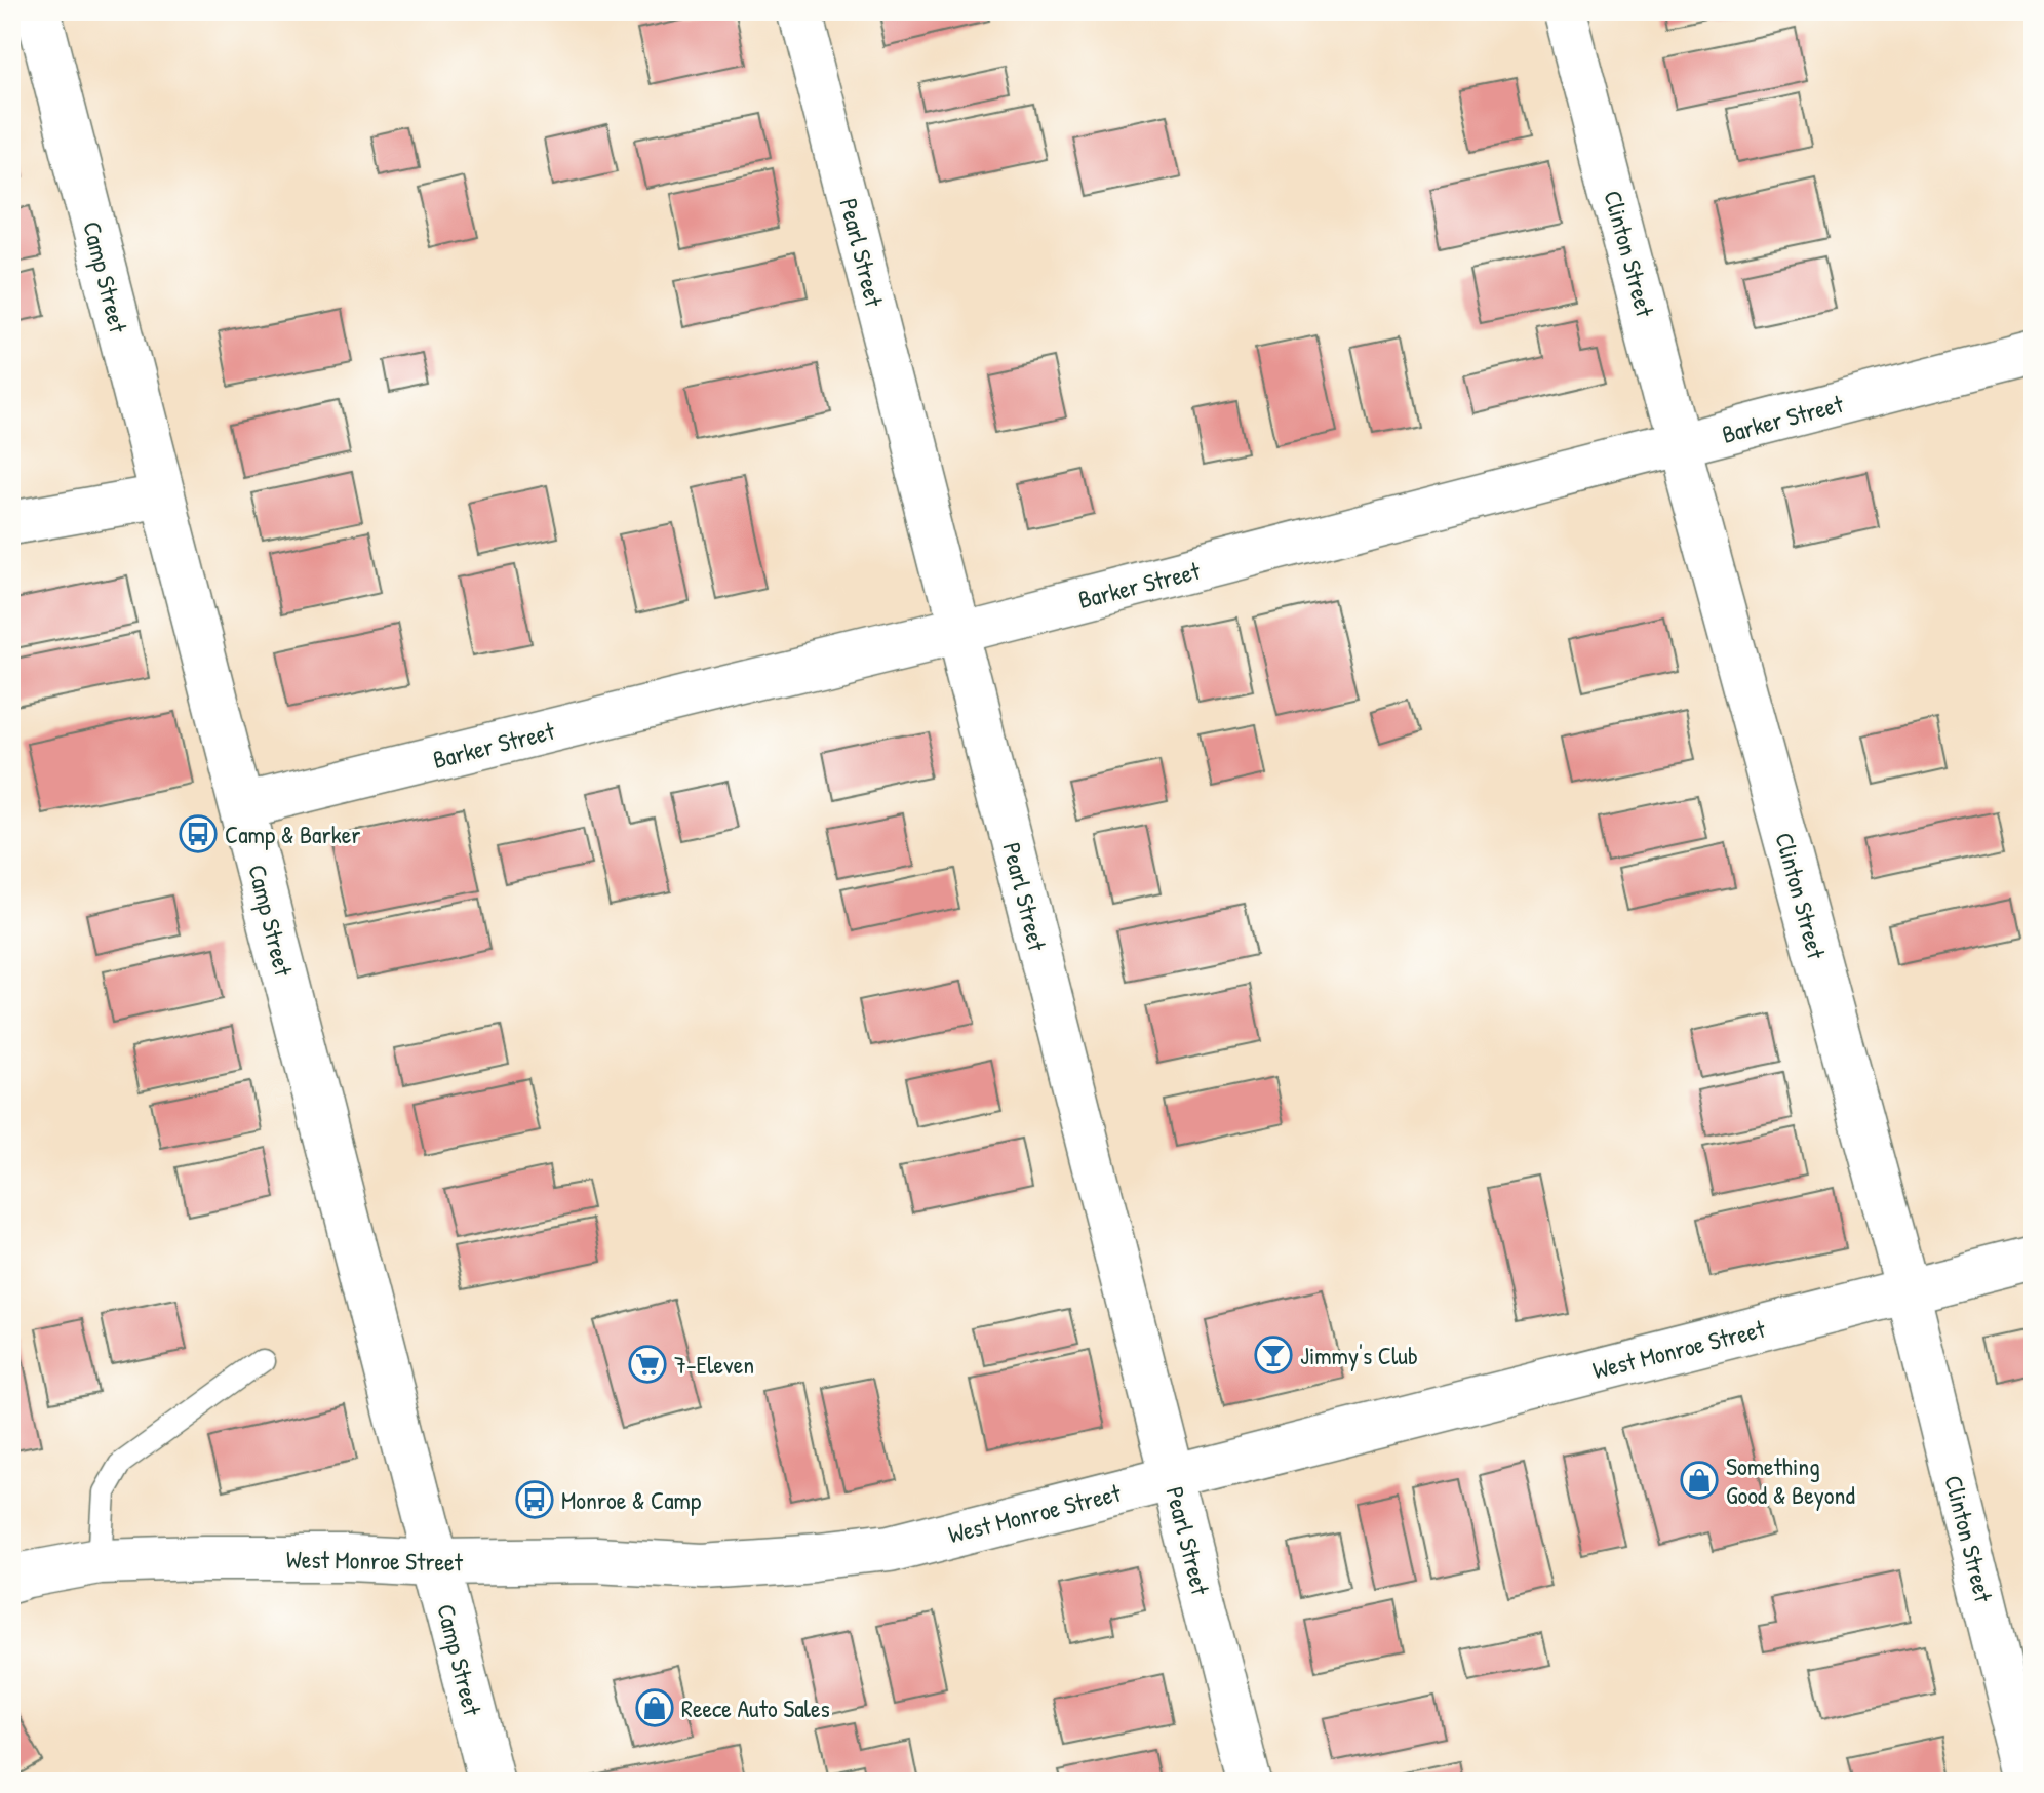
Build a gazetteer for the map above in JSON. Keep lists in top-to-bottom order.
{
  "streets": {
    "main road": ["Camp Street", "West Monroe Street"],
    "street": ["Pearl Street", "Clinton Street", "Barker Street"]
  },
  "crossings": [
    ["Pearl Street", "Barker Street"],
    ["Pearl Street", "West Monroe Street"],
    ["Clinton Street", "Barker Street"],
    ["Clinton Street", "West Monroe Street"],
    ["Camp Street", "Barker Street"],
    ["Camp Street", "West Monroe Street"]
  ],
  "places": {
    "bus stop": ["Camp & Barker", "Monroe & Camp"],
    "bar": ["Jimmy's Club"],
    "supermarket": ["7-Eleven"],
    "shop": ["Something Good & Beyond", "Reece Auto Sales"]
  }
}
